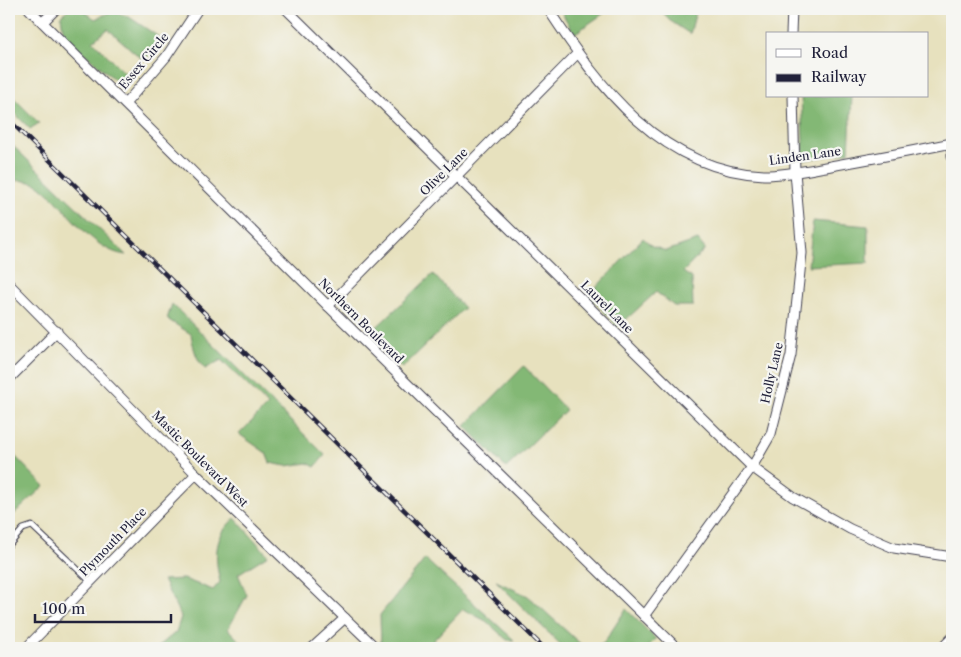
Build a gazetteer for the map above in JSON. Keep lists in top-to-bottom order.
{
  "streets": {
    "street": [
      "Essex Circle",
      "Linden Lane",
      "Olive Lane",
      "Laurel Lane",
      "Northern Boulevard",
      "Holly Lane",
      "Mastic Boulevard West",
      "Plymouth Place"
    ]
  },
  "crossings": [
    ["Essex Circle", "Northern Boulevard"],
    ["Linden Lane", "Olive Lane"],
    ["Linden Lane", "Holly Lane"],
    ["Olive Lane", "Laurel Lane"],
    ["Olive Lane", "Northern Boulevard"],
    ["Laurel Lane", "Holly Lane"],
    ["Northern Boulevard", "Holly Lane"],
    ["Mastic Boulevard West", "Plymouth Place"]
  ],
  "legend": ["Road", "Railway"],
  "scale_bar": "100 m"
}
